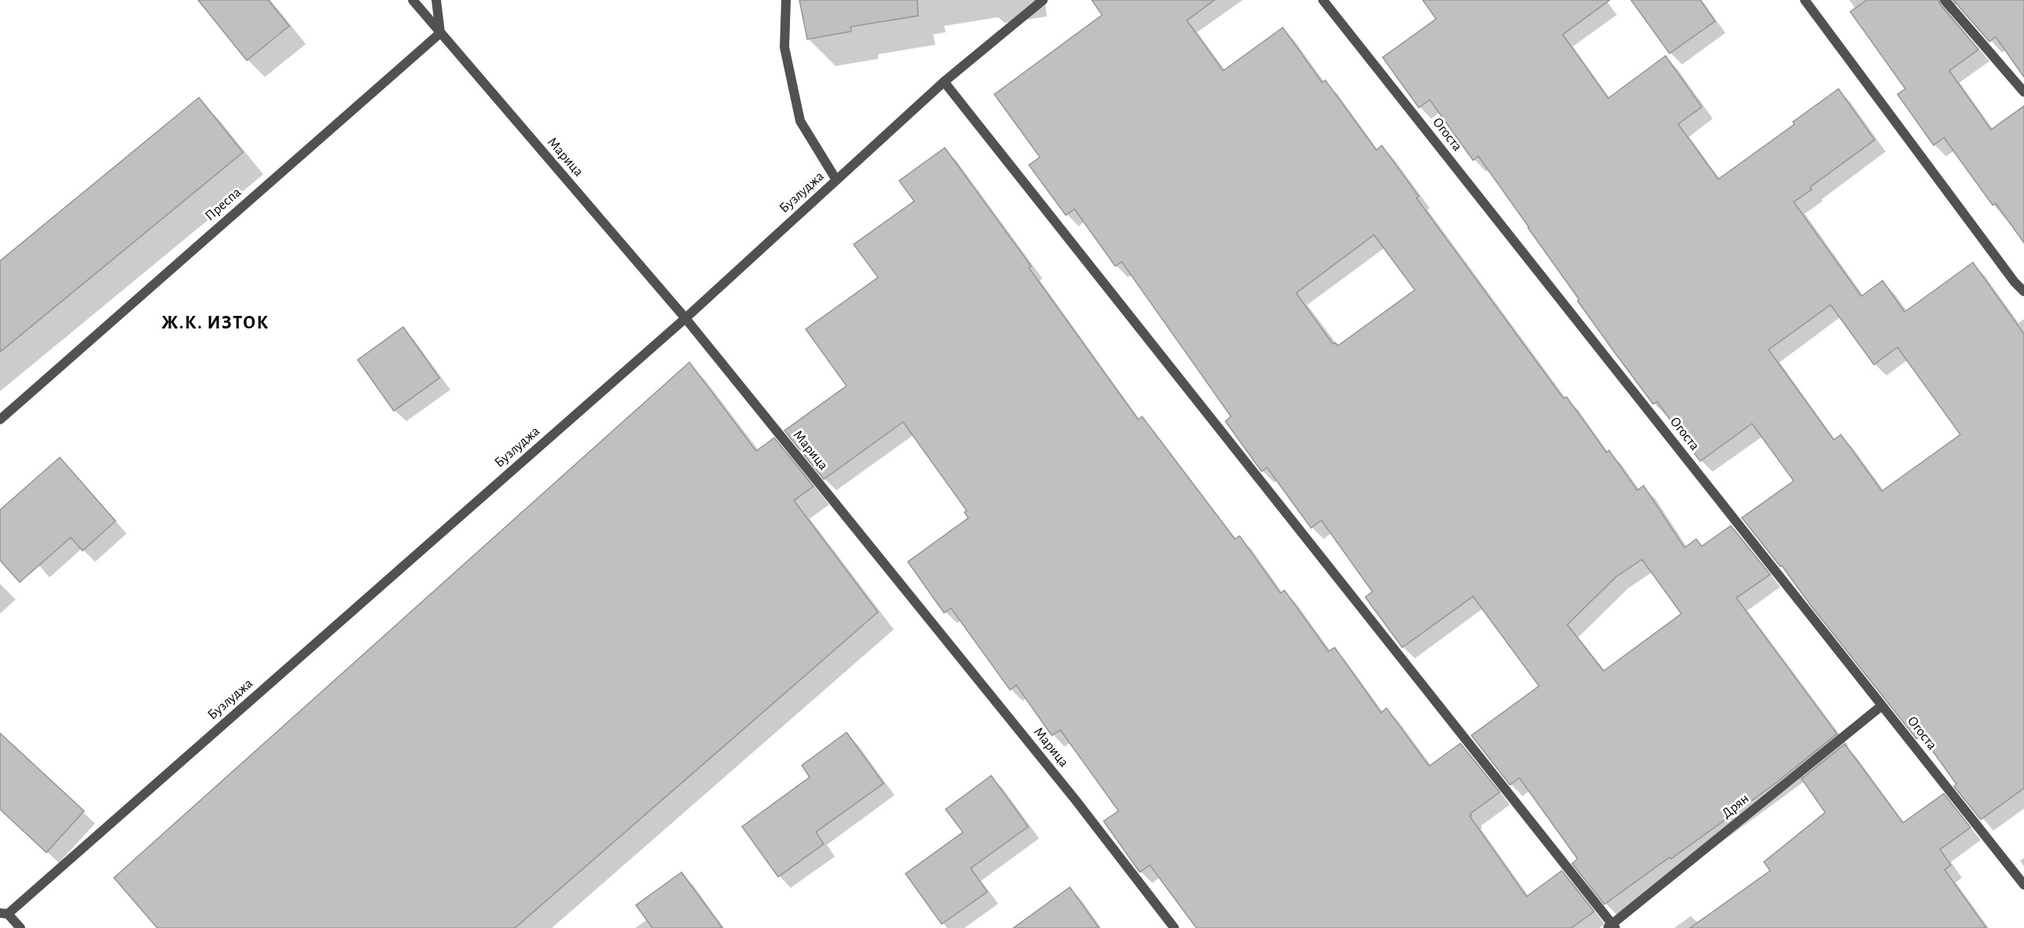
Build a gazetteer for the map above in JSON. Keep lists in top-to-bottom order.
{
  "streets": {
    "street": [
      "Огоста",
      "Марица",
      "Бузлуджа",
      "Преспа",
      "Дрян"
    ]
  },
  "crossings": [
    ["Огоста", "Дрян"],
    ["Марица", "Бузлуджа"],
    ["Марица", "Преспа"]
  ],
  "districts": ["Ж.К. ИЗТОК"]
}
